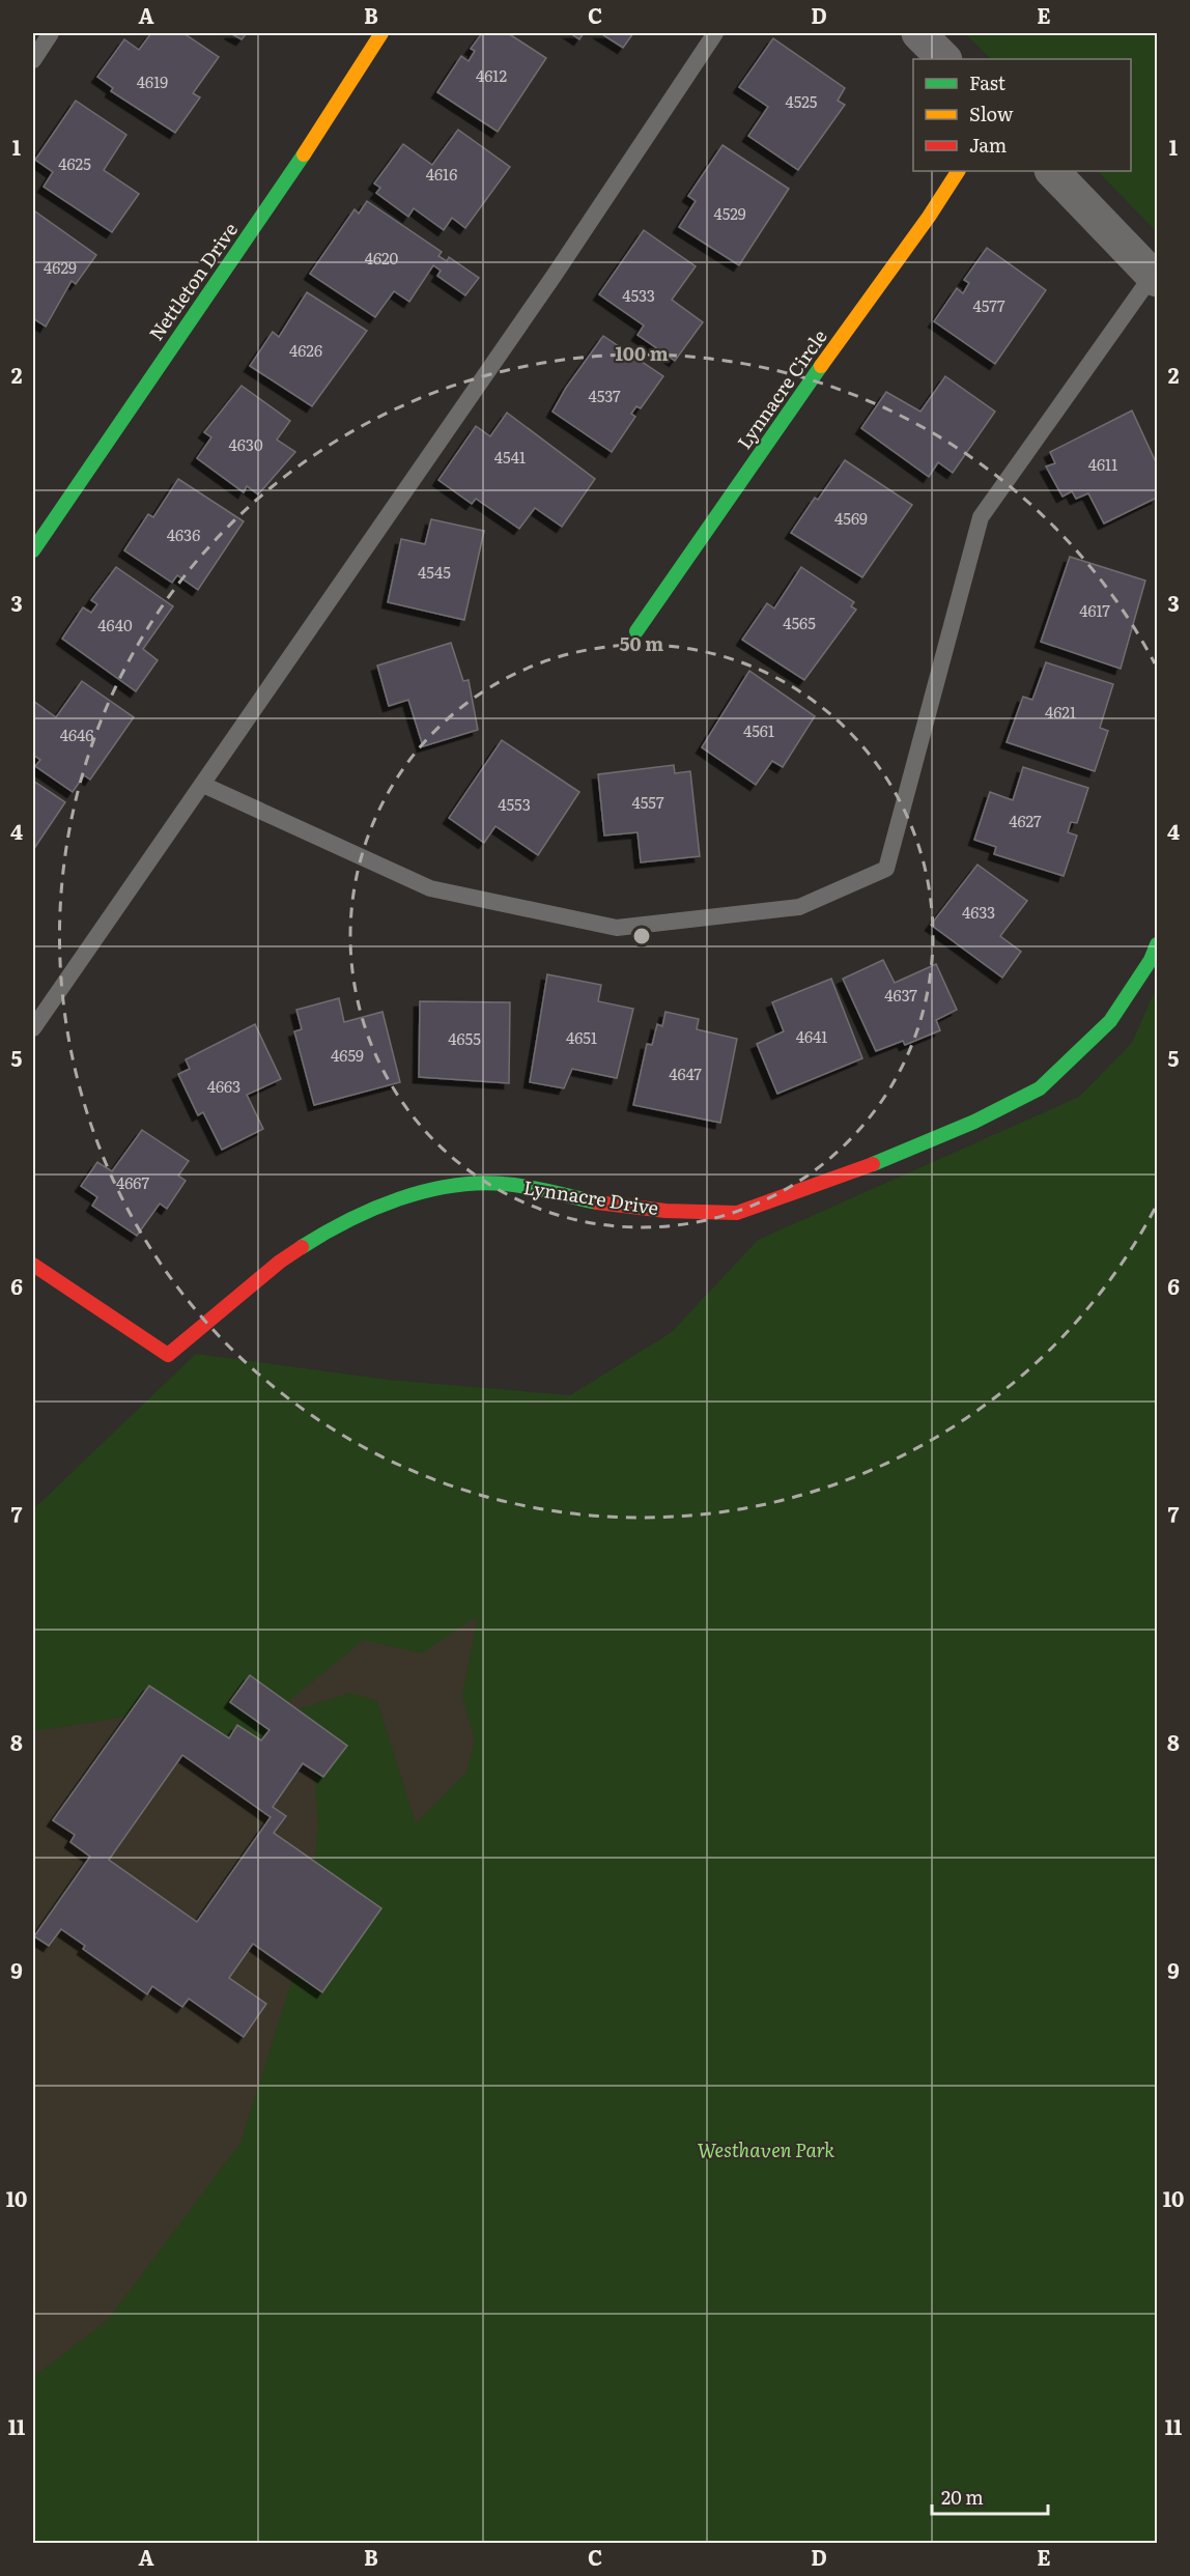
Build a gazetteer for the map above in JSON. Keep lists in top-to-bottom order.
{
  "streets": {
    "street": ["Nettleton Drive", "Lynnacre Circle", "Lynnacre Drive"]
  },
  "parks": ["Westhaven Park"],
  "house_numbers": [
    "4612",
    "4619",
    "4525",
    "4625",
    "4616",
    "4529",
    "4620",
    "4629",
    "4533",
    "4577",
    "4626",
    "4537",
    "4630",
    "4541",
    "4611",
    "4569",
    "4636",
    "4545",
    "4617",
    "4565",
    "4640",
    "4621",
    "4561",
    "4646",
    "4557",
    "4553",
    "4627",
    "4633",
    "4637",
    "4641",
    "4651",
    "4655",
    "4659",
    "4647",
    "4663",
    "4667"
  ],
  "legend": ["Fast", "Slow", "Jam"],
  "scale_bar": "20 m",
  "grid": {
    "columns": [
      "A",
      "B",
      "C",
      "D",
      "E"
    ],
    "rows": [
      "1",
      "2",
      "3",
      "4",
      "5",
      "6",
      "7",
      "8",
      "9",
      "10",
      "11"
    ]
  },
  "rings": ["100 m", "50 m"]
}
